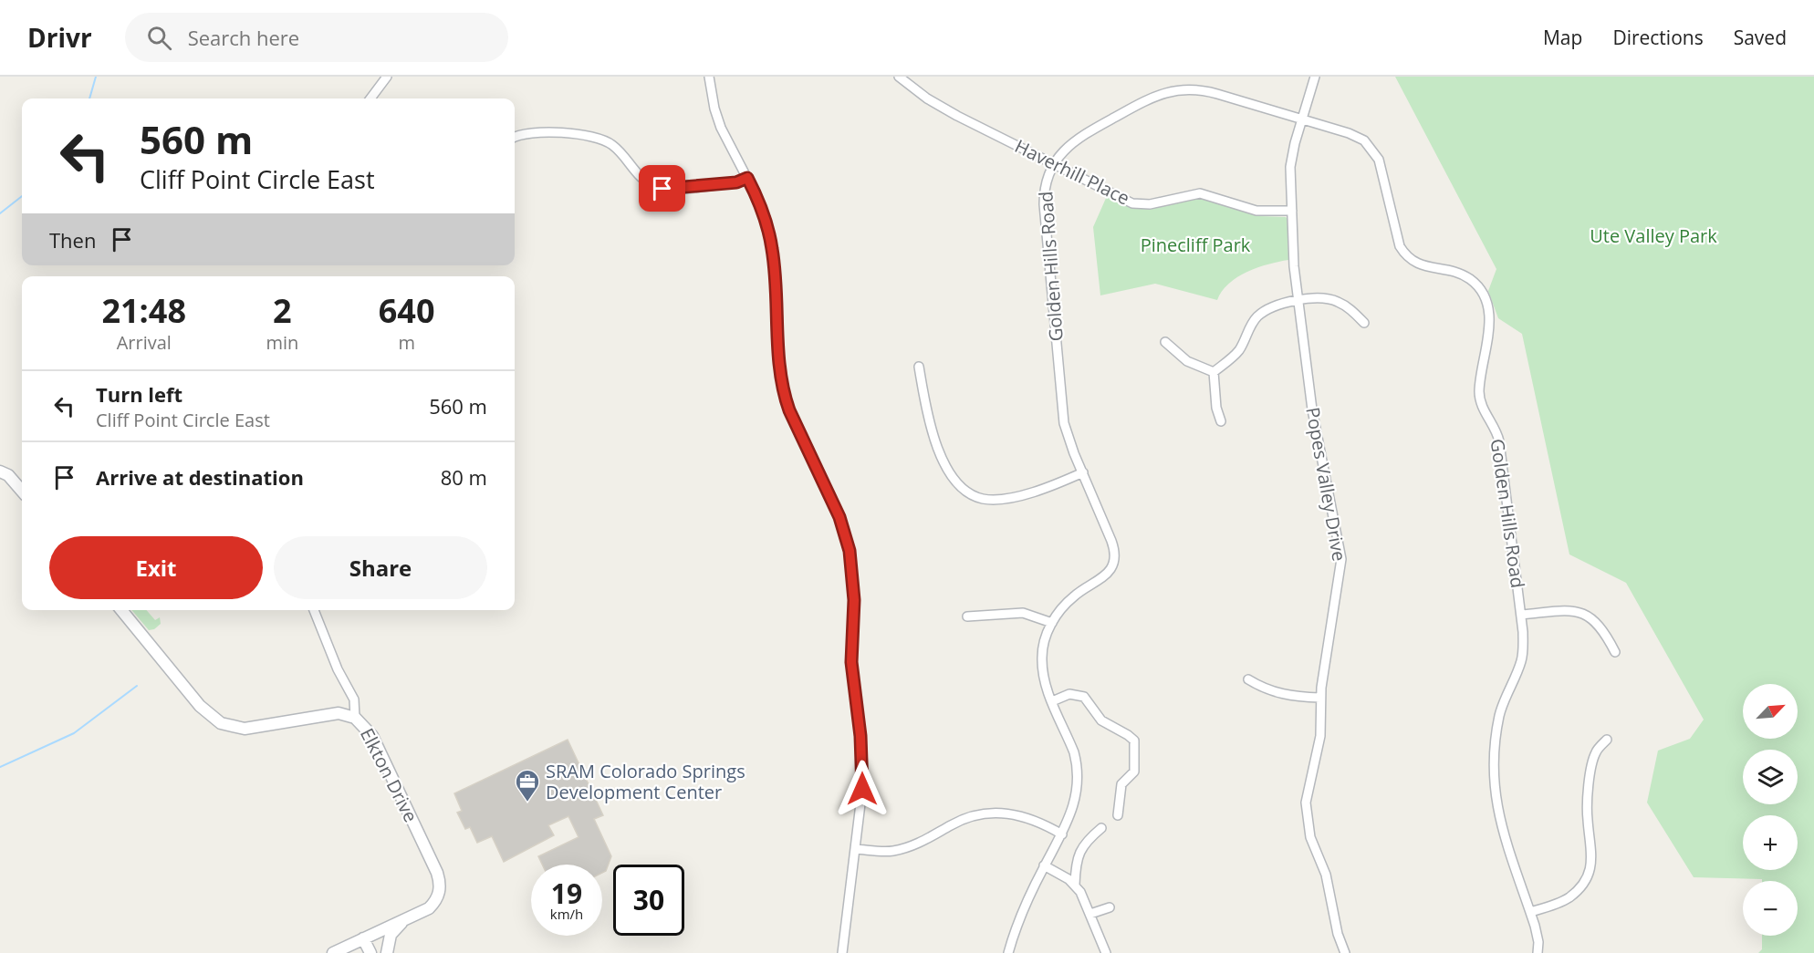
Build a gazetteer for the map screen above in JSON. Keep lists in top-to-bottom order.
{
  "streets": {
    "street": [
      "Haverhill Place",
      "Golden Hills Road",
      "Popes Valley Drive",
      "Elkton Drive"
    ]
  },
  "crossings": [
    ["Haverhill Place", "Golden Hills Road"],
    ["Haverhill Place", "Popes Valley Drive"],
    ["Golden Hills Road", "Popes Valley Drive"]
  ],
  "parks": ["Ute Valley Park", "Pinecliff Park"],
  "places": {
    "office": ["SRAM Colorado Springs Development Center"]
  },
  "north": "top right",
  "page": {
    "header": "Drivr",
    "search": "Search here",
    "nav": ["Map", "Directions", "Saved"],
    "turn": ["560 m", "Cliff Point Circle East"],
    "then": "Then",
    "eta": [
      "21:48",
      "Arrival",
      "2",
      "min",
      "640",
      "m"
    ],
    "list": [
      {
        "name": "Turn left",
        "note": "Cliff Point Circle East",
        "value": "560 m"
      },
      {
        "name": "Arrive at destination",
        "value": "80 m"
      }
    ],
    "buttons": ["Exit", "Share"],
    "map_buttons": ["+", "−"],
    "speed": "19 km/h",
    "limit": "30"
  }
}
